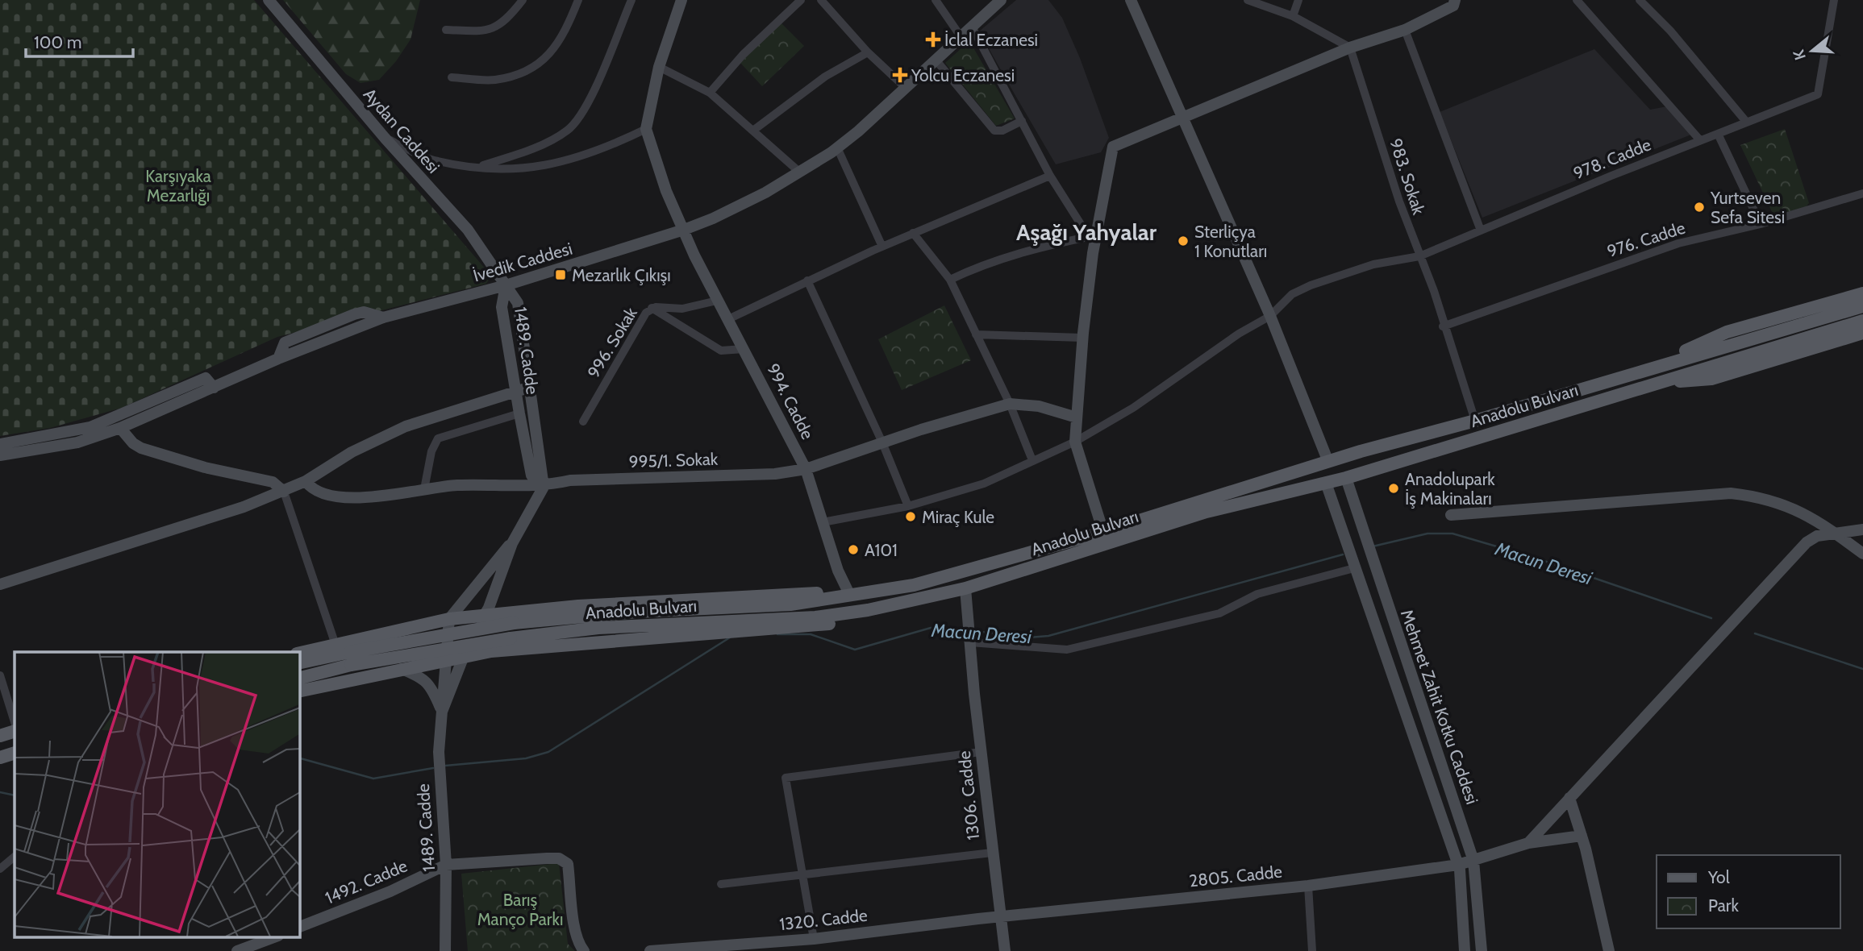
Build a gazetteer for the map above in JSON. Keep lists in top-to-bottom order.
{
  "streets": {
    "main road": ["Anadolu Bulvarı"],
    "street": [
      "Aydan Caddesi",
      "978. Cadde",
      "983. Sokak",
      "976. Cadde",
      "İvedik Caddesi",
      "996. Sokak",
      "1489. Cadde",
      "994. Cadde",
      "995/1. Sokak",
      "Mehmet Zahit Kotku Caddesi",
      "1306. Cadde",
      "2805. Cadde",
      "1492. Cadde",
      "1320. Cadde"
    ]
  },
  "crossings": [
    ["Aydan Caddesi", "İvedik Caddesi"],
    ["Aydan Caddesi", "1489. Cadde"],
    ["978. Cadde", "983. Sokak"],
    ["978. Cadde", "994. Cadde"],
    ["983. Sokak", "976. Cadde"],
    ["983. Sokak", "Anadolu Bulvarı"],
    ["İvedik Caddesi", "1489. Cadde"],
    ["İvedik Caddesi", "994. Cadde"],
    ["996. Sokak", "994. Cadde"],
    ["1489. Cadde", "995/1. Sokak"],
    ["1489. Cadde", "1492. Cadde"],
    ["994. Cadde", "Anadolu Bulvarı"],
    ["994. Cadde", "995/1. Sokak"],
    ["Anadolu Bulvarı", "Mehmet Zahit Kotku Caddesi"],
    ["Anadolu Bulvarı", "1306. Cadde"],
    ["Mehmet Zahit Kotku Caddesi", "2805. Cadde"],
    ["1306. Cadde", "2805. Cadde"],
    ["1306. Cadde", "1320. Cadde"],
    ["2805. Cadde", "1320. Cadde"]
  ],
  "districts": ["Aşağı Yahyalar"],
  "water": ["Macun Deresi"],
  "parks": ["Karşıyaka Mezarlığı", "Barış Manço Parkı"],
  "places": {
    "health": ["İclal Eczanesi", "Yolcu Eczanesi"],
    "other": [
      "Yurtseven Sefa Sitesi",
      "Sterliçya 1 Konutları",
      "Anadolupark İş Makinaları",
      "Miraç Kule",
      "A101"
    ],
    "transit": ["Mezarlık Çıkışı"]
  },
  "legend": ["Yol", "Park"],
  "scale_bar": "100 m",
  "north": "left"
}
